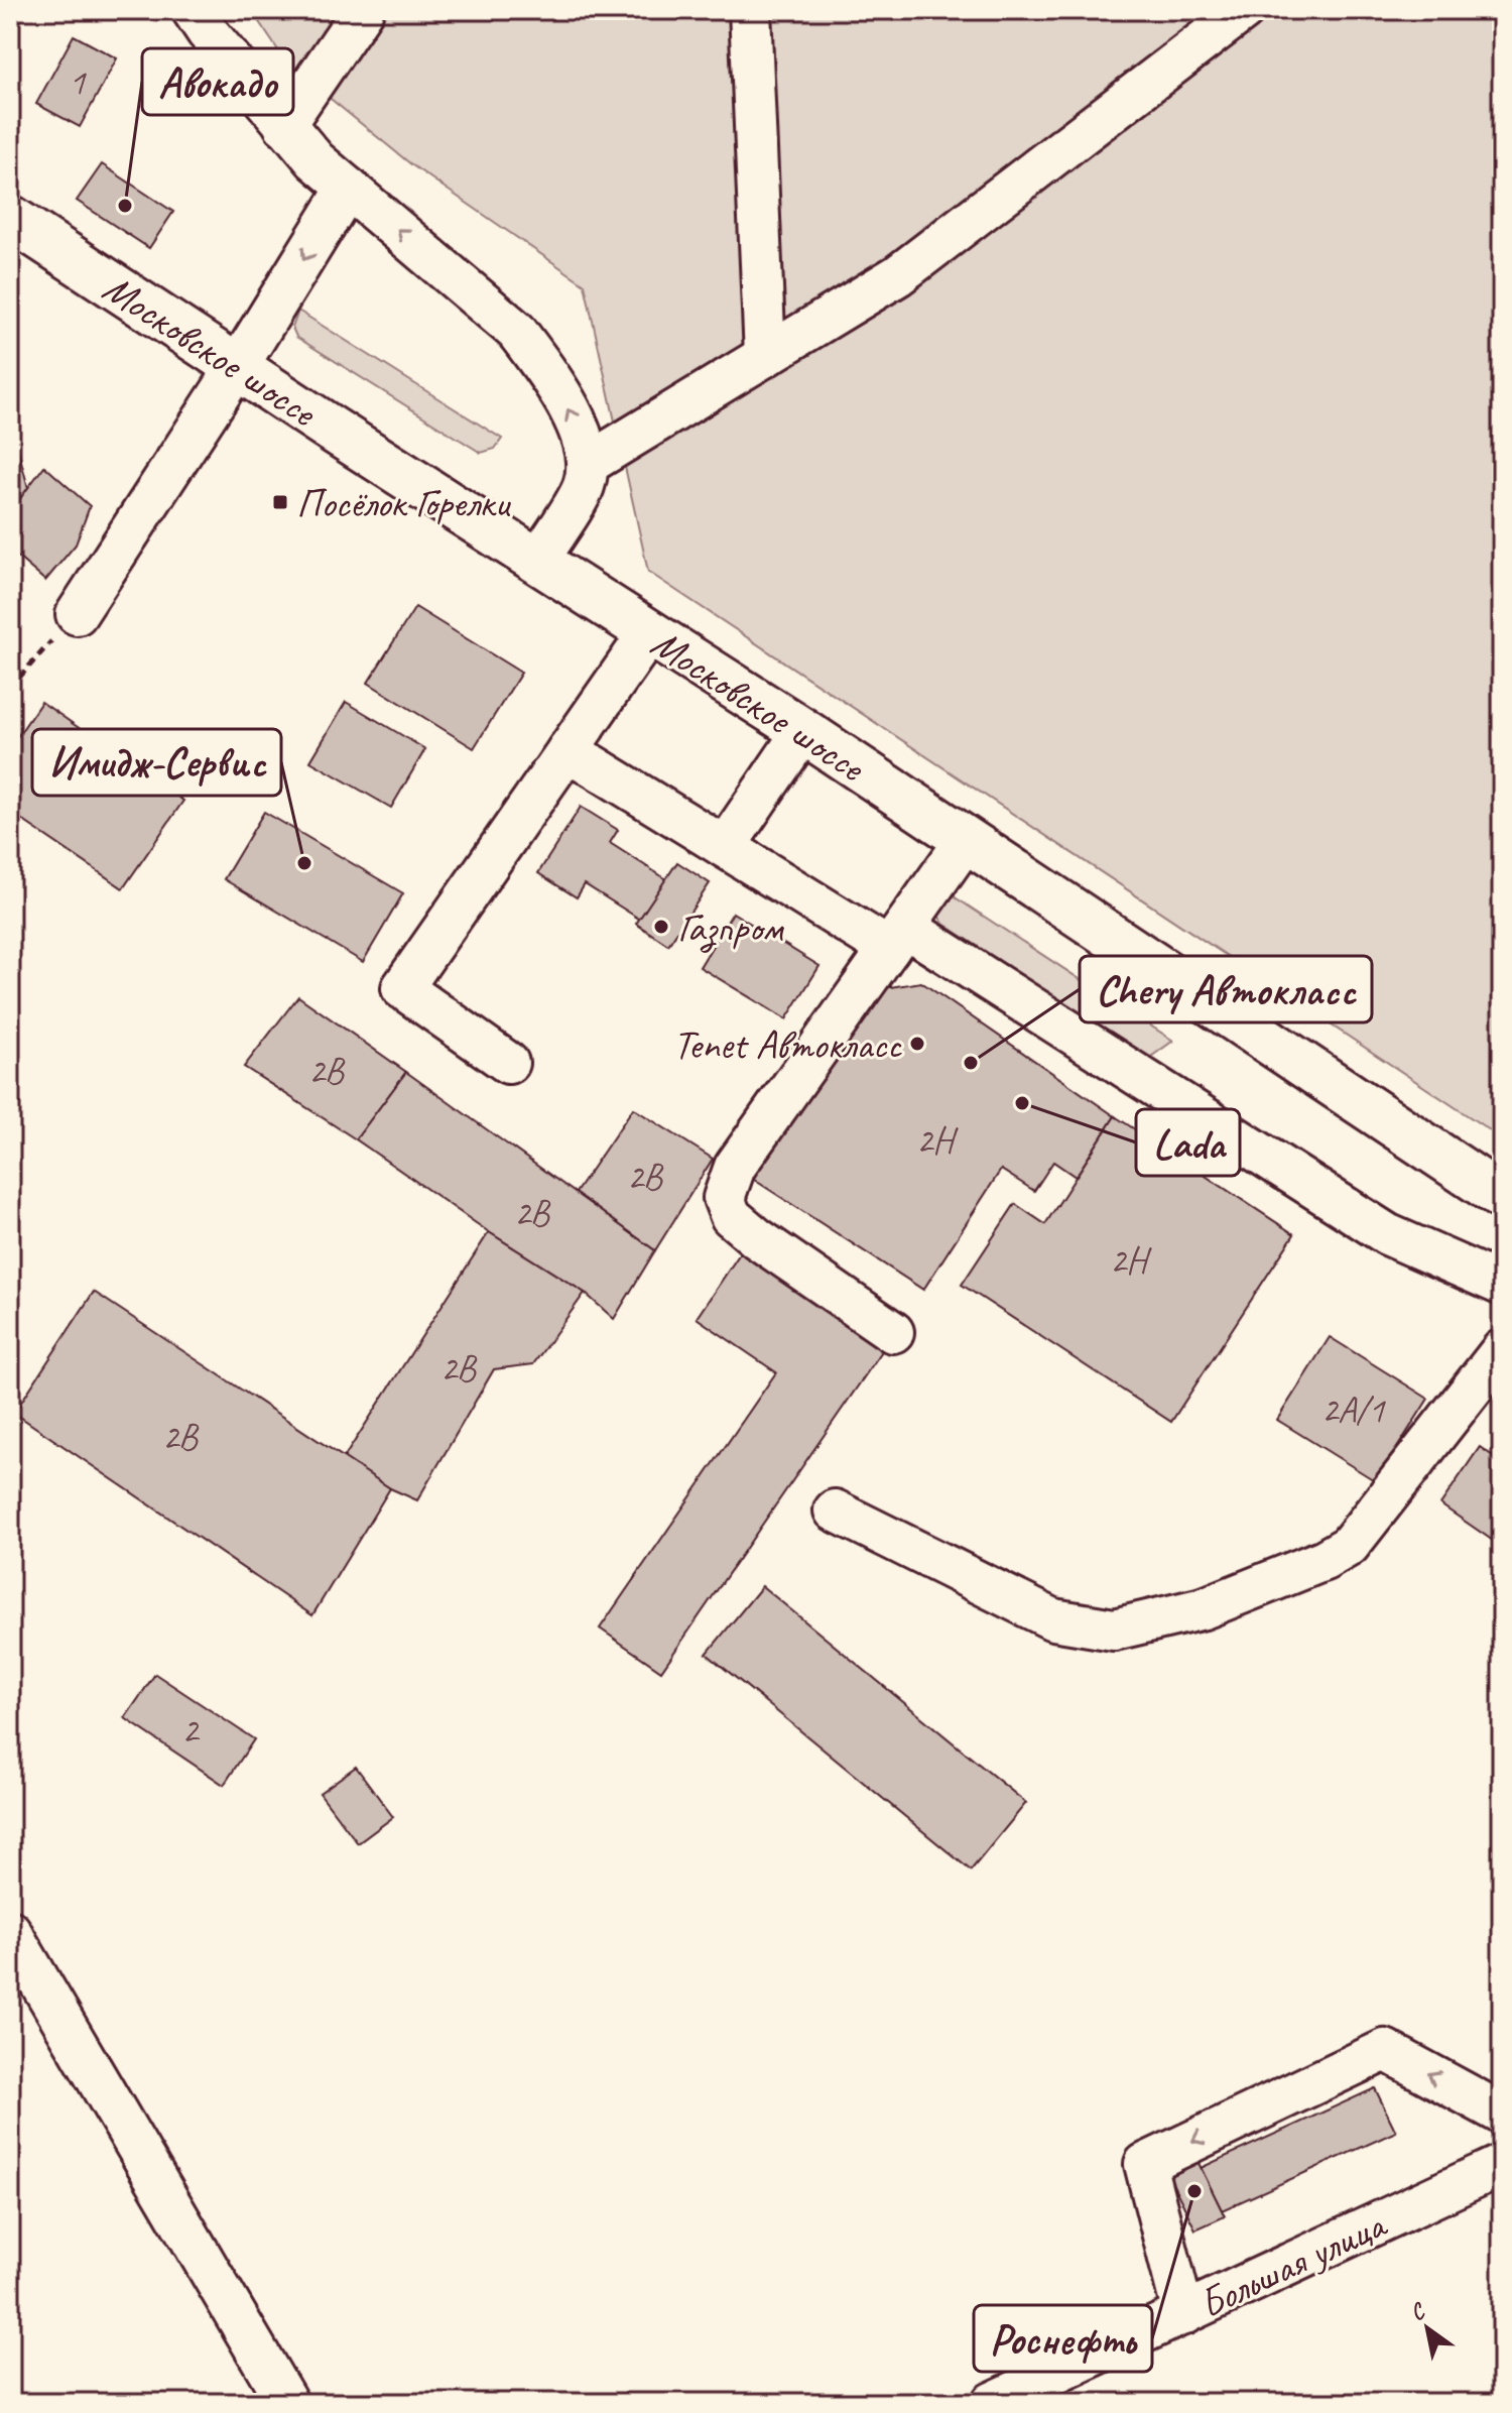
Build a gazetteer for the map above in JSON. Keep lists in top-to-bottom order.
{
  "streets": {
    "main road": ["Московское шоссе"],
    "street": ["Большая улица"]
  },
  "places": {
    "other": [
      "Авокадо",
      "Имидж-Сервис",
      "Газпром",
      "Tenet Автокласс",
      "Chery Автокласс",
      "Lada",
      "Роснефть"
    ],
    "transit": ["Посёлок Горелки"]
  },
  "house_numbers": [
    "1",
    "2В",
    "2Н",
    "2В",
    "2В",
    "2Н",
    "2В",
    "2А/1",
    "2В",
    "2"
  ],
  "north": "top left"
}
